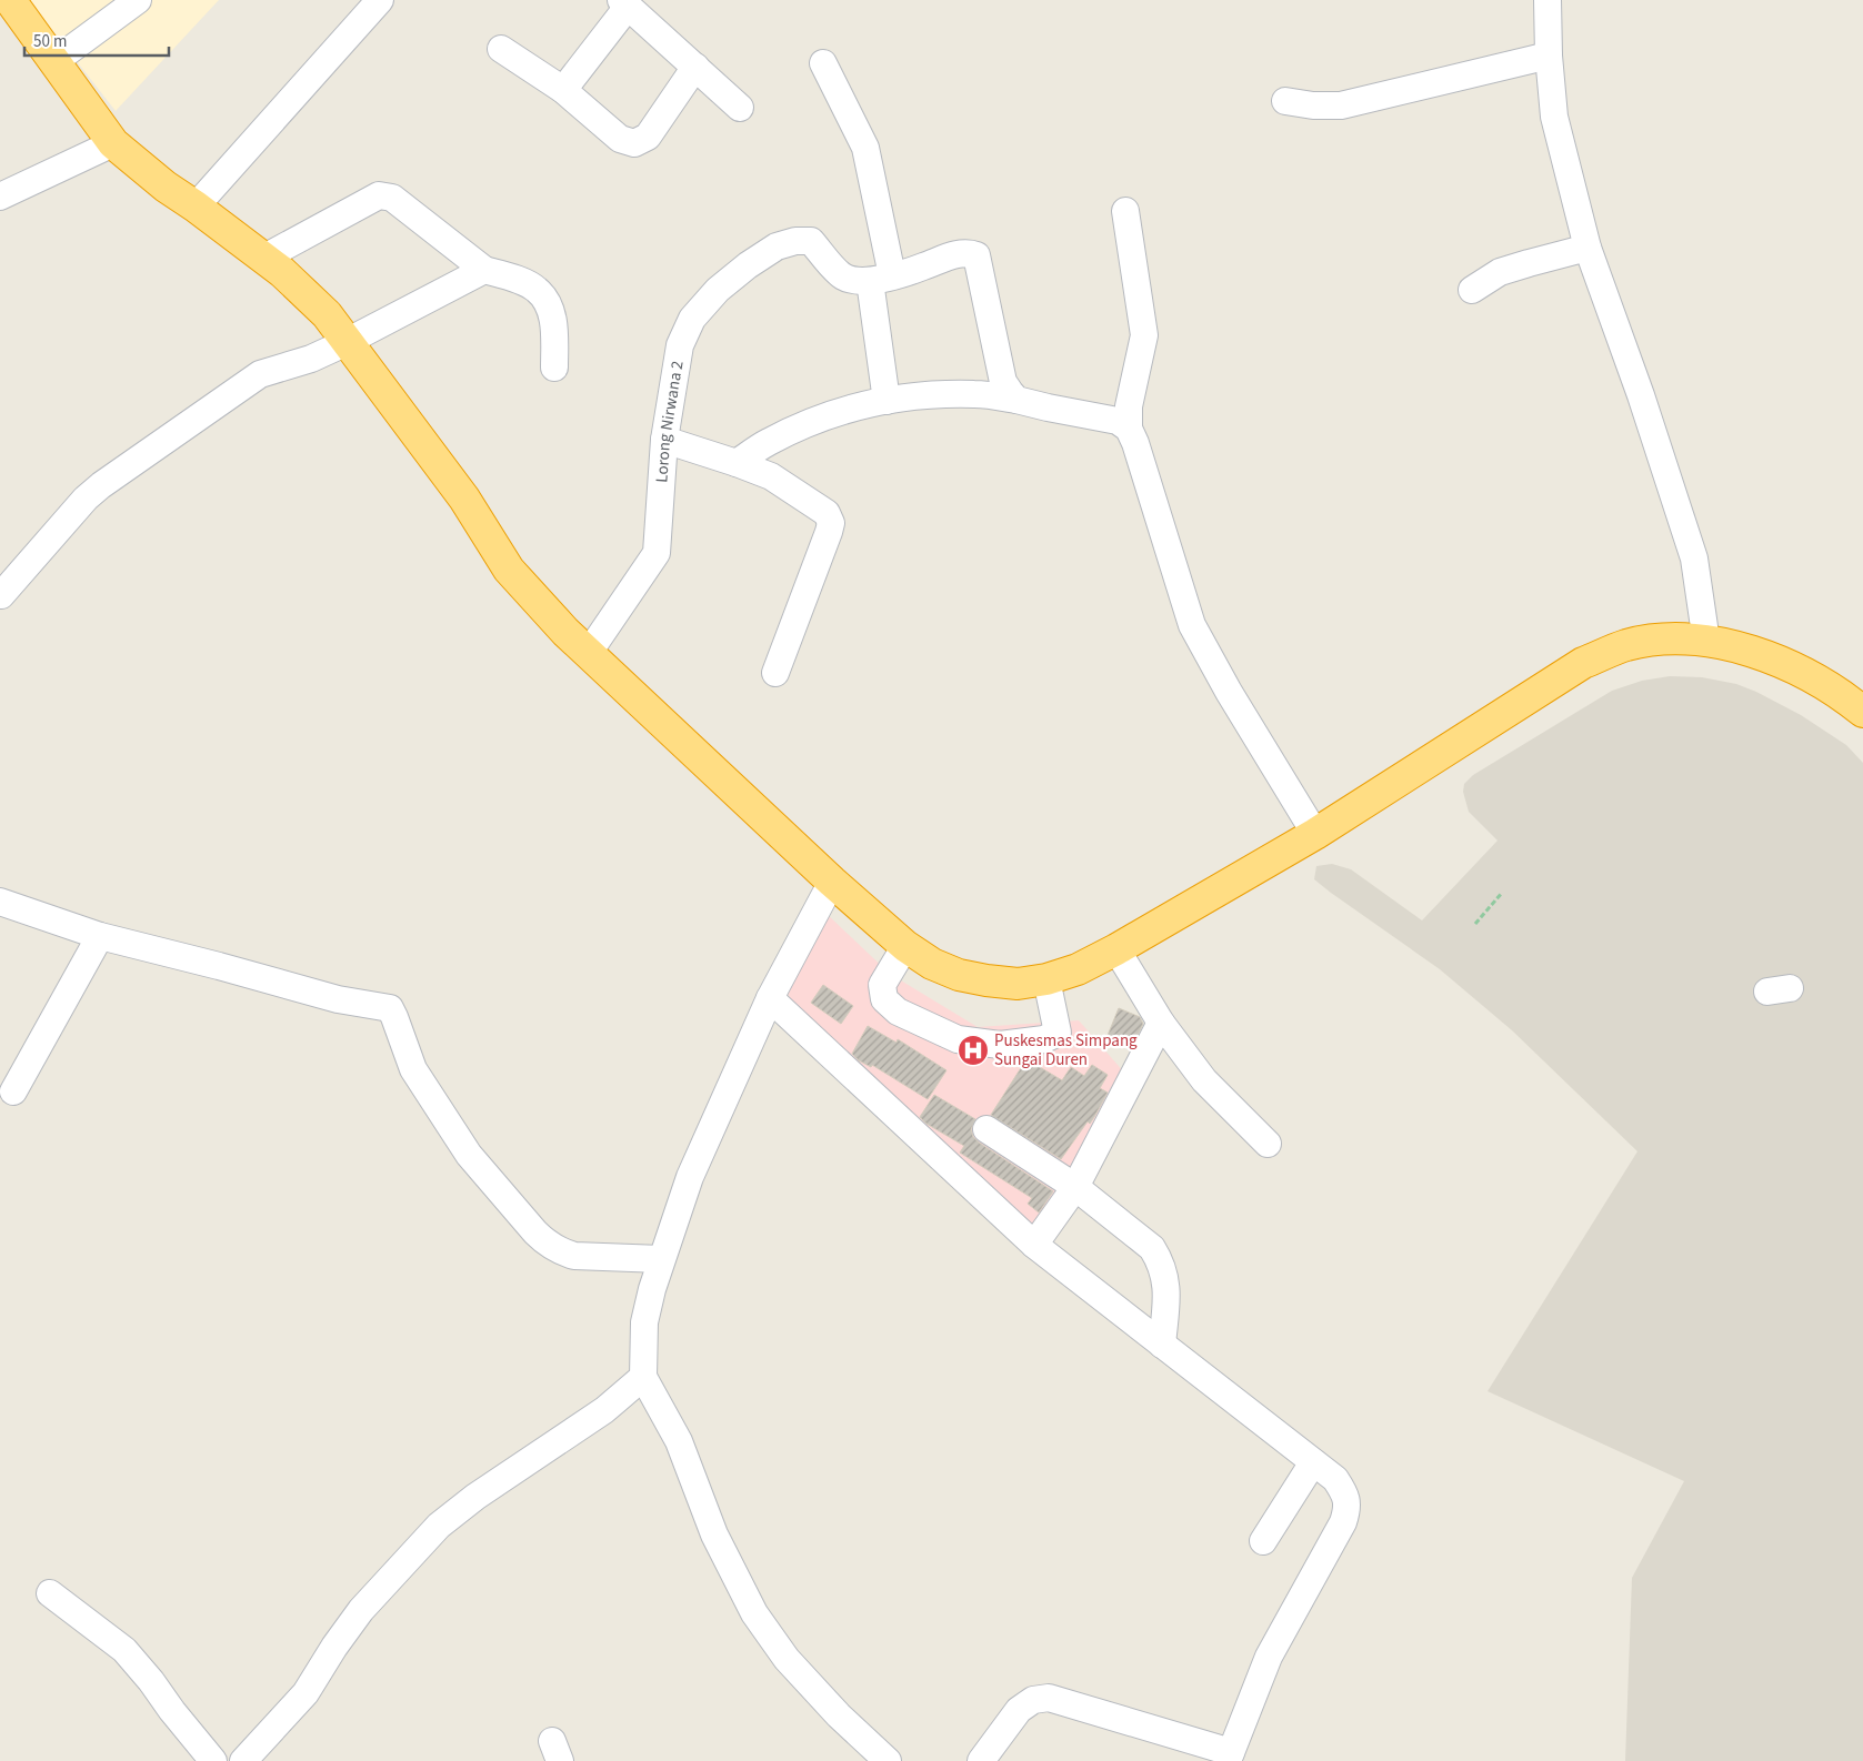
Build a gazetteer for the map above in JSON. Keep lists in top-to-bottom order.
{
  "streets": {
    "street": ["Lorong Nirwana 2"]
  },
  "places": {
    "hospital": ["Puskesmas Simpang Sungai Duren"]
  },
  "scale_bar": "50 m"
}
